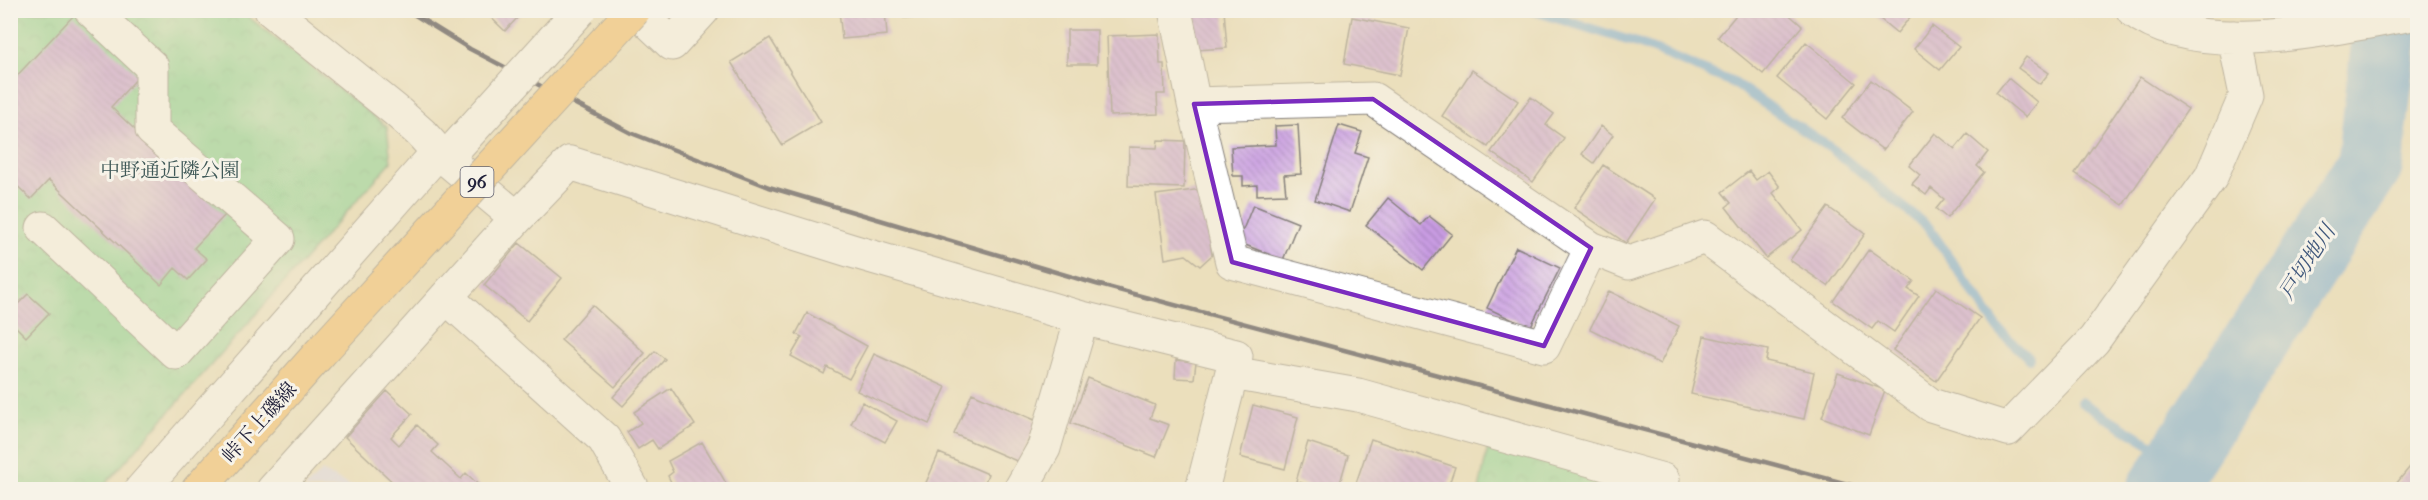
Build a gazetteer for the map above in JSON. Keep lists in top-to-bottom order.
{
  "streets": {
    "main road": ["96", "峠下上磯線"]
  },
  "water": ["戸切地川"],
  "parks": ["中野通近隣公園"]
}
